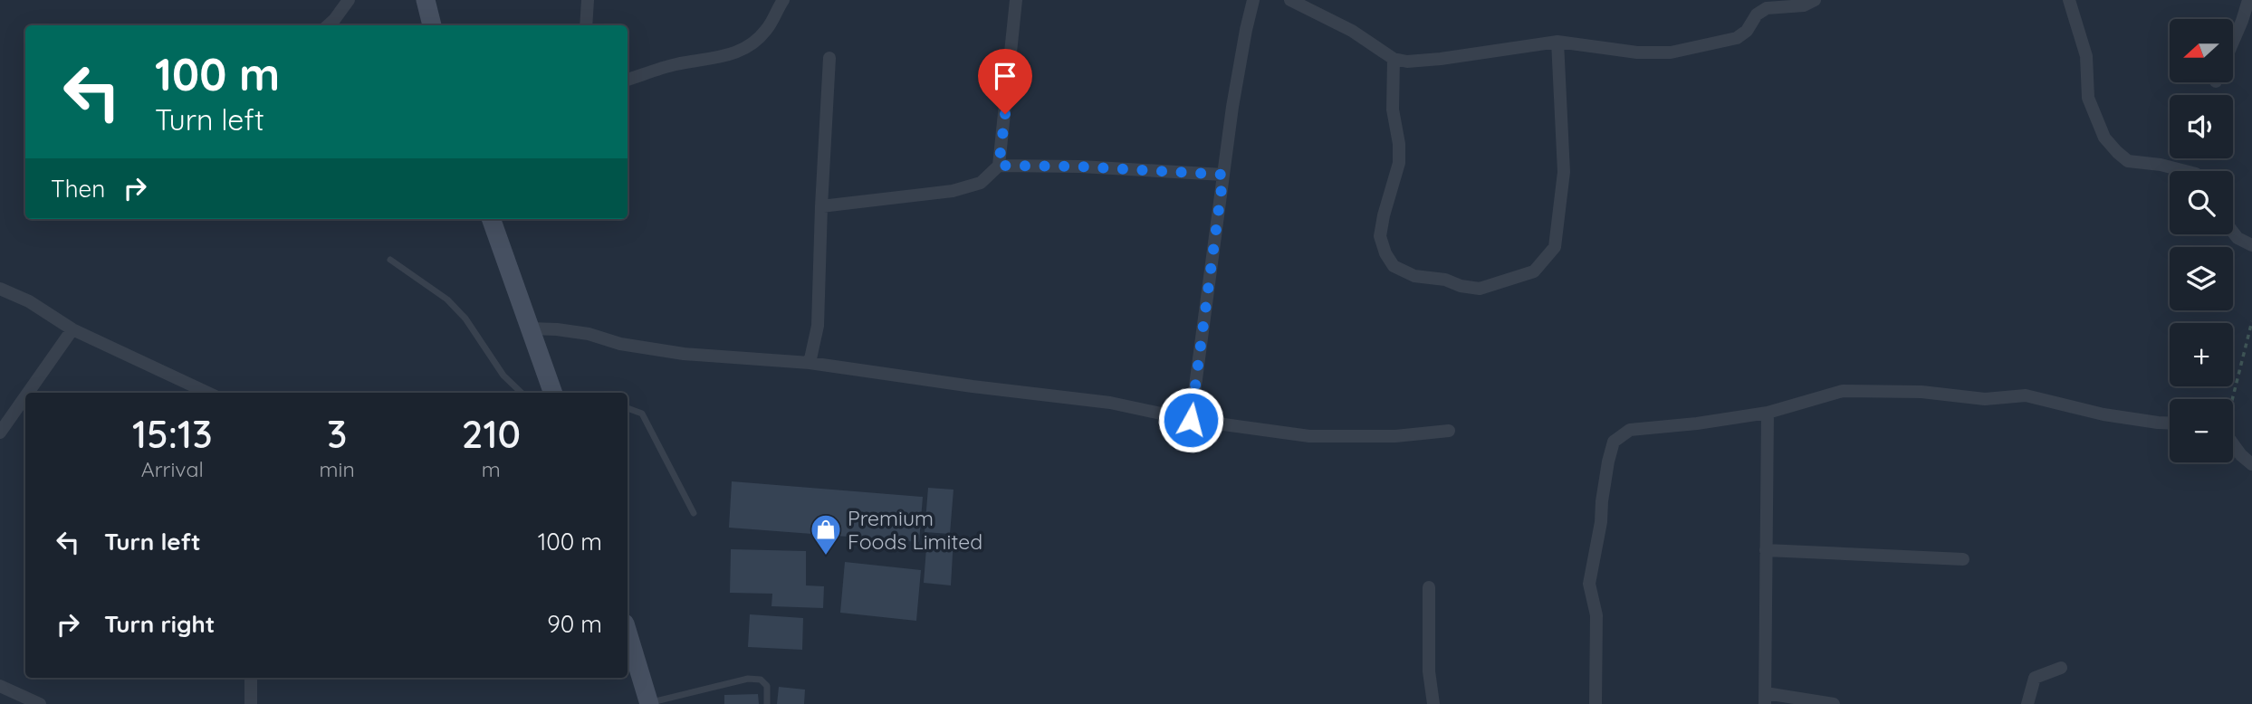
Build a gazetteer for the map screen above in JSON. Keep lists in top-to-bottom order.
{
  "places": {
    "shop": ["Premium Foods Limited"]
  },
  "north": "left",
  "page": {
    "map_buttons": ["+", "−"],
    "turn": ["100 m", "Turn left"],
    "then": "Then",
    "eta": [
      "15:13",
      "Arrival",
      "3",
      "min",
      "210",
      "m"
    ],
    "list": [
      {
        "name": "Turn left",
        "value": "100 m"
      },
      {
        "name": "Turn right",
        "value": "90 m"
      }
    ]
  }
}
